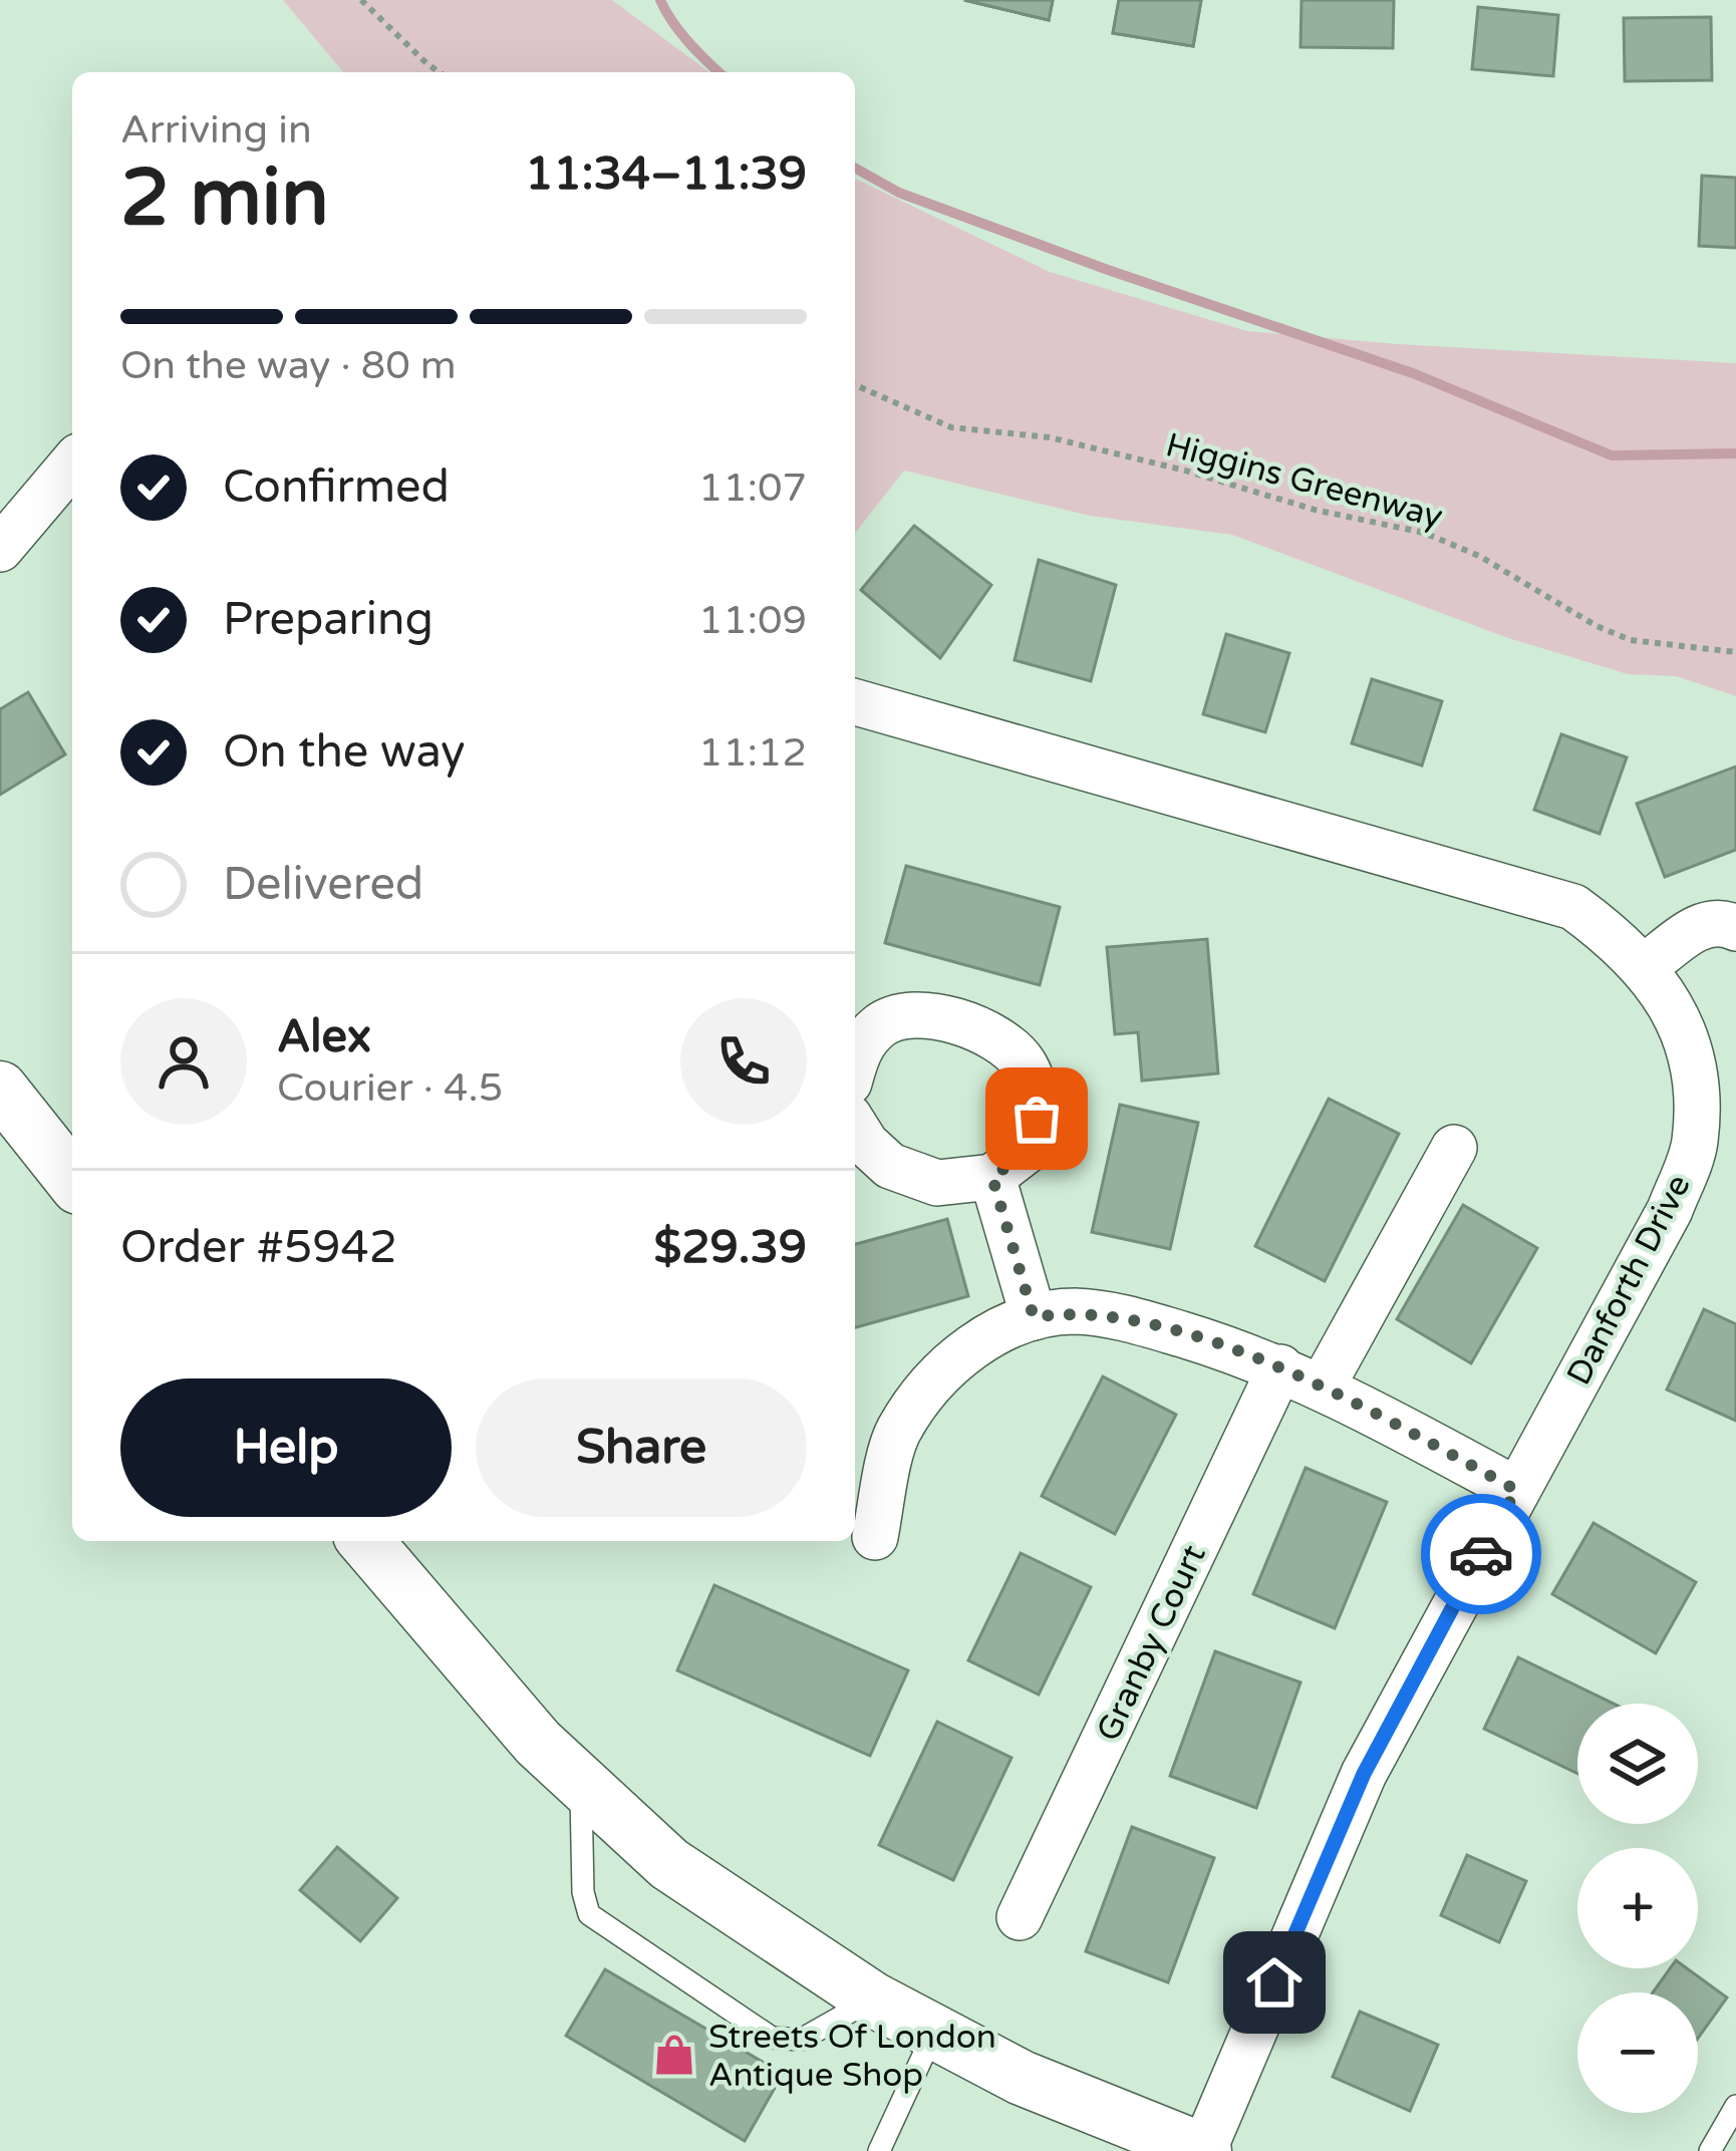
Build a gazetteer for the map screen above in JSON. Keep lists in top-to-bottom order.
{
  "streets": {
    "street": ["Danforth Drive", "Granby Court"],
    "path": ["Higgins Greenway"]
  },
  "places": {
    "shop": ["Streets Of London Antique Shop"]
  },
  "page": {
    "heading": ["2 min", "Arriving in", "11:34–11:39"],
    "panel": [
      "Alex",
      "Courier · 4.5",
      "Order #5942",
      "$29.39"
    ],
    "bar": "On the way · 80 m",
    "list": [
      ["Confirmed", "11:07"],
      ["Preparing", "11:09"],
      ["On the way", "11:12"],
      "Delivered"
    ],
    "buttons": ["Help", "Share"],
    "map_buttons": ["+", "−"]
  }
}
